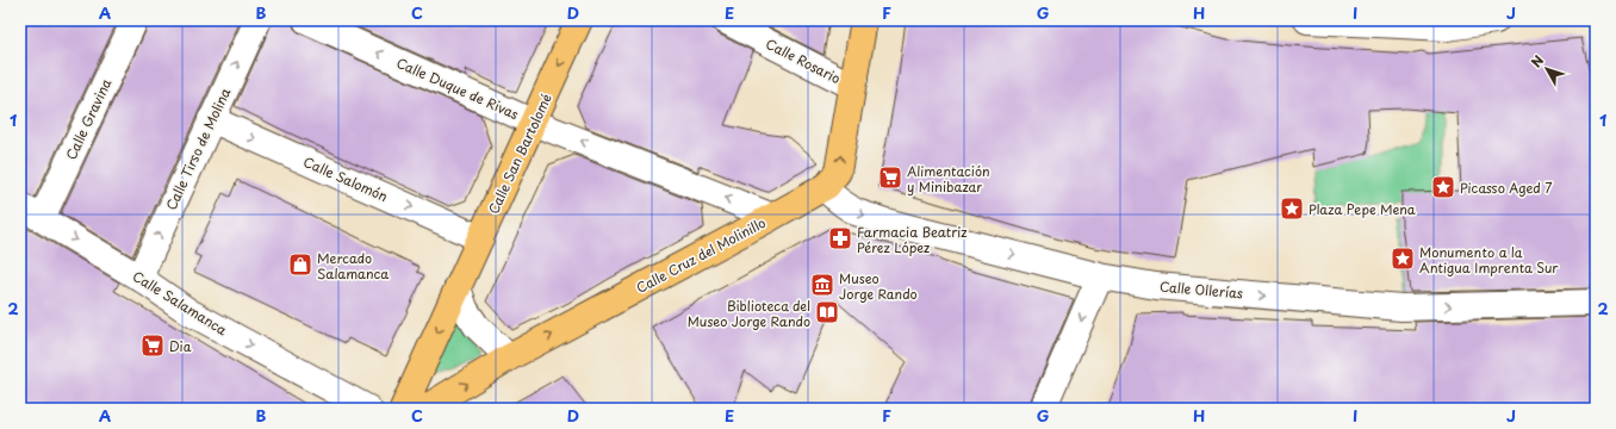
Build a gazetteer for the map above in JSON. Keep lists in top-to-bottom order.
{
  "streets": {
    "main road": ["Calle San Bartolomé", "Calle Cruz del Molinillo"],
    "street": [
      "Calle Rosario",
      "Calle Duque de Rivas",
      "Calle Gravina",
      "Calle Tirso de Molina",
      "Calle Salomón",
      "Calle Ollerías",
      "Calle Salamanca"
    ]
  },
  "crossings": [
    ["Calle Rosario", "Calle Cruz del Molinillo"],
    ["Calle Duque de Rivas", "Calle San Bartolomé"],
    ["Calle Duque de Rivas", "Calle Cruz del Molinillo"],
    ["Calle Gravina", "Calle Salamanca"],
    ["Calle Tirso de Molina", "Calle Salomón"],
    ["Calle Tirso de Molina", "Calle Salamanca"],
    ["Calle San Bartolomé", "Calle Salomón"],
    ["Calle Cruz del Molinillo", "Calle Ollerías"]
  ],
  "one_way": [
    "Calle Duque de Rivas",
    "Calle Tirso de Molina",
    "Calle San Bartolomé",
    "Calle Salomón",
    "Calle Cruz del Molinillo",
    "Calle Ollerías",
    "Calle Salamanca"
  ],
  "places": {
    "supermarket": ["Alimentación y Minibazar", "Dia"],
    "place": ["Picasso Aged 7", "Plaza Pepe Mena", "Monumento a la Antigua Imprenta Sur"],
    "pharmacy": ["Farmacia Beatriz Pérez López"],
    "shop": ["Mercado Salamanca"],
    "museum": ["Museo Jorge Rando"],
    "library": ["Biblioteca del Museo Jorge Rando"]
  },
  "north": "top left",
  "grid": {
    "columns": [
      "A",
      "B",
      "C",
      "D",
      "E",
      "F",
      "G",
      "H",
      "I",
      "J"
    ],
    "rows": ["1", "2"]
  }
}
